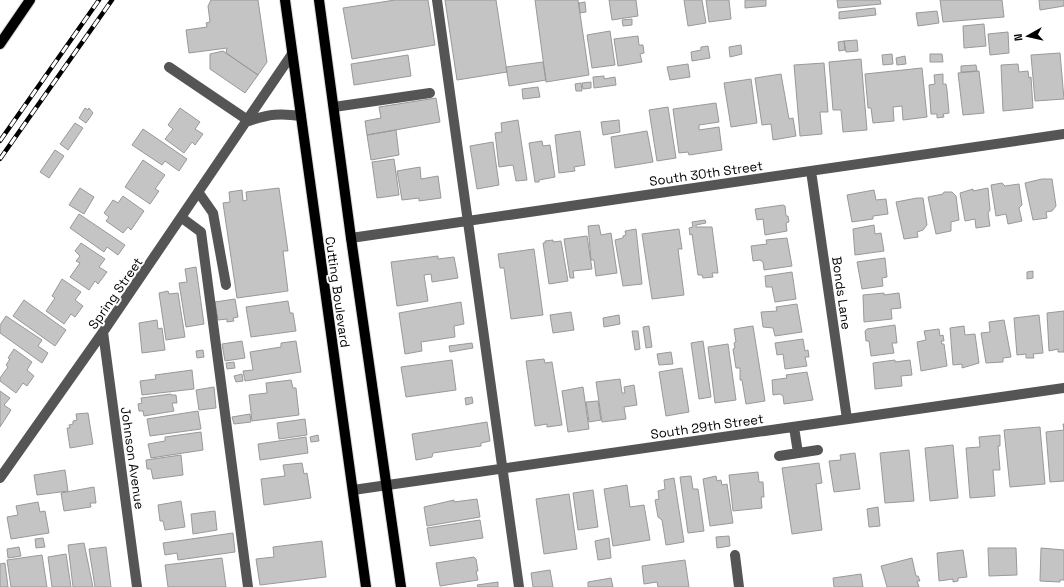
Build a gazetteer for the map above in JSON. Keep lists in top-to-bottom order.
{
  "streets": {
    "main road": ["Cutting Boulevard"],
    "street": [
      "South 30th Street",
      "Spring Street",
      "Bonds Lane",
      "South 29th Street",
      "Johnson Avenue"
    ]
  },
  "crossings": [
    ["South 30th Street", "Cutting Boulevard"],
    ["South 30th Street", "Bonds Lane"],
    ["Cutting Boulevard", "Spring Street"],
    ["Cutting Boulevard", "South 29th Street"],
    ["Spring Street", "Johnson Avenue"],
    ["Bonds Lane", "South 29th Street"]
  ],
  "north": "left"
}
